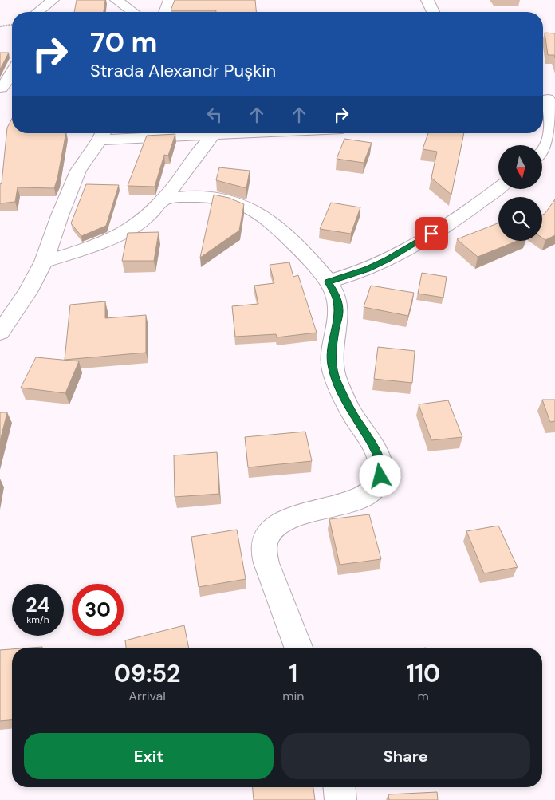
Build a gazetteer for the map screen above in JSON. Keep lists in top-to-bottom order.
{
  "north": "bottom",
  "page": {
    "turn": ["70 m", "Strada Alexandr Pușkin"],
    "speed": "24 km/h",
    "limit": "30",
    "eta": [
      "09:52",
      "Arrival",
      "1",
      "min",
      "110",
      "m"
    ],
    "buttons": ["Exit", "Share"]
  }
}
